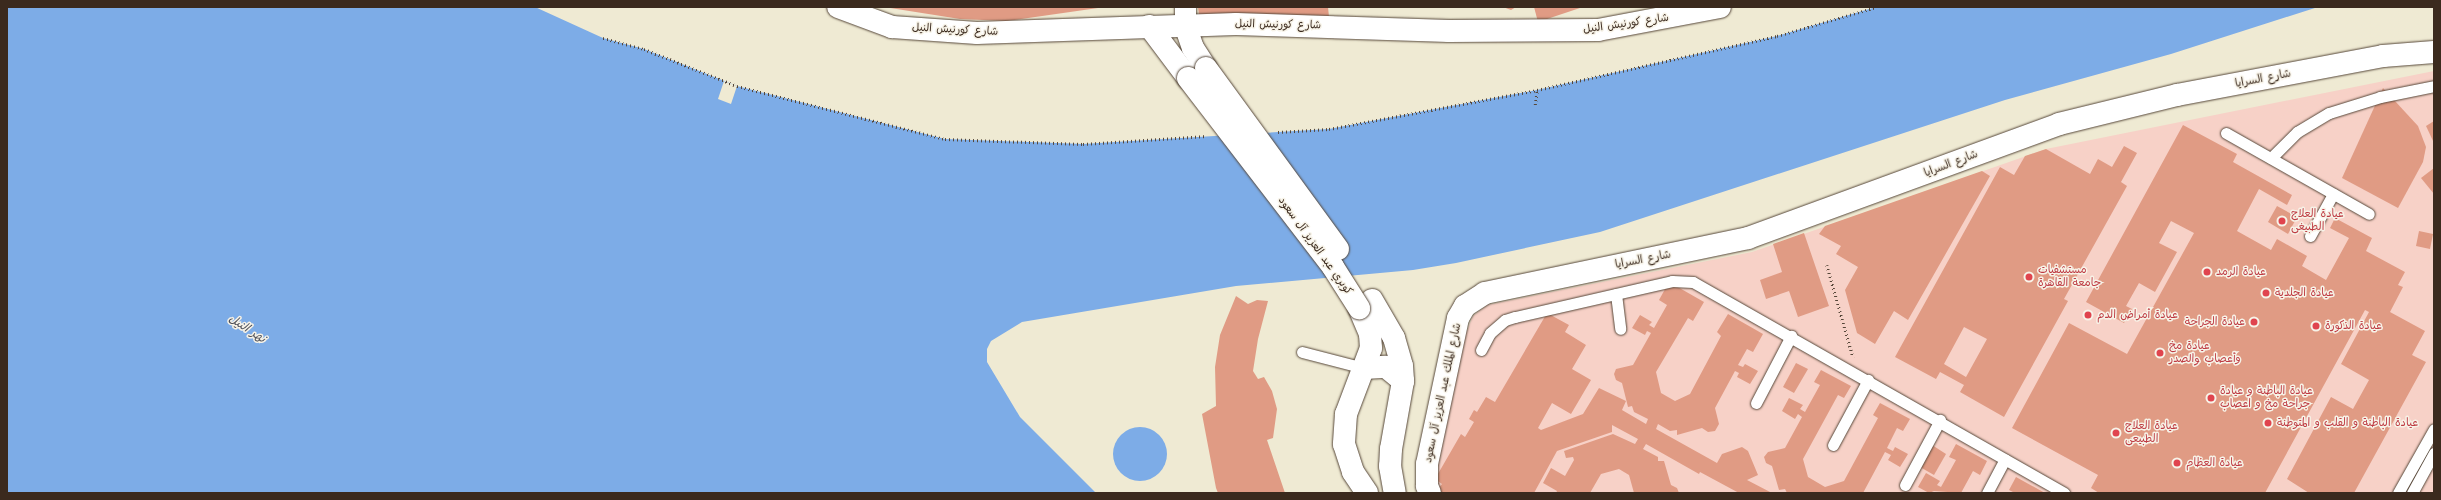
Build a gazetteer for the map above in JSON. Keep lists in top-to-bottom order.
{
  "streets": {
    "main road": [
      "شارع كورنيش النيل",
      "شارع السرايا",
      "كوبري عبد العزيز آل سعود",
      "شارع الملك عبد العزيز آل سعود"
    ]
  },
  "crossings": [
    ["شارع كورنيش النيل", "كوبري عبد العزيز آل سعود"],
    ["شارع السرايا", "شارع الملك عبد العزيز آل سعود"]
  ],
  "water": ["نهر النيل"],
  "places": [
    "عيادة العلاج الطبيغى",
    "عيادة الرمد",
    "مستشفيات جامعة القاهرة",
    "عيادة الجلدية",
    "عيادة أمراض الدم",
    "عيادة الجراحة",
    "عيادة الذكورة",
    "عيادة مخ وأعصاب والصدر",
    "عيادة الباطنة و عيادة جراحة مخ و اعصاب",
    "عيادة الباطنة و القلب و المتوطنة",
    "عيادة العلاج الطبيعى",
    "عيادة العظام"
  ]
}
